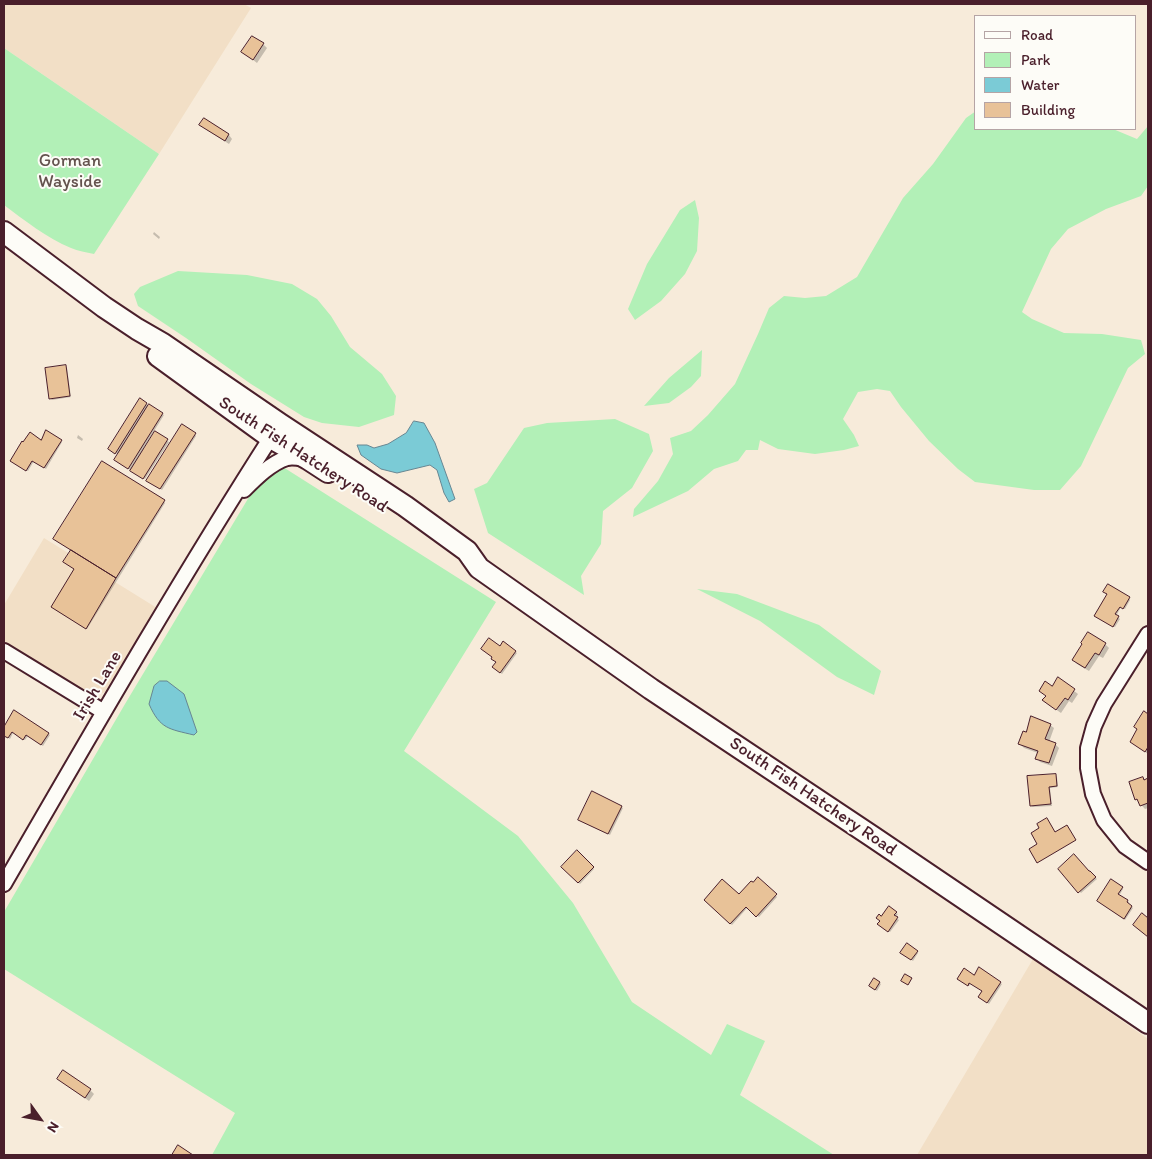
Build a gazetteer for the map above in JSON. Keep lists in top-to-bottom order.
{
  "streets": {
    "main road": ["South Fish Hatchery Road"],
    "street": ["Irish Lane"]
  },
  "crossings": [
    ["South Fish Hatchery Road", "Irish Lane"]
  ],
  "parks": ["Gorman Wayside"],
  "legend": [
    "Road",
    "Park",
    "Water",
    "Building"
  ],
  "north": "bottom right"
}
